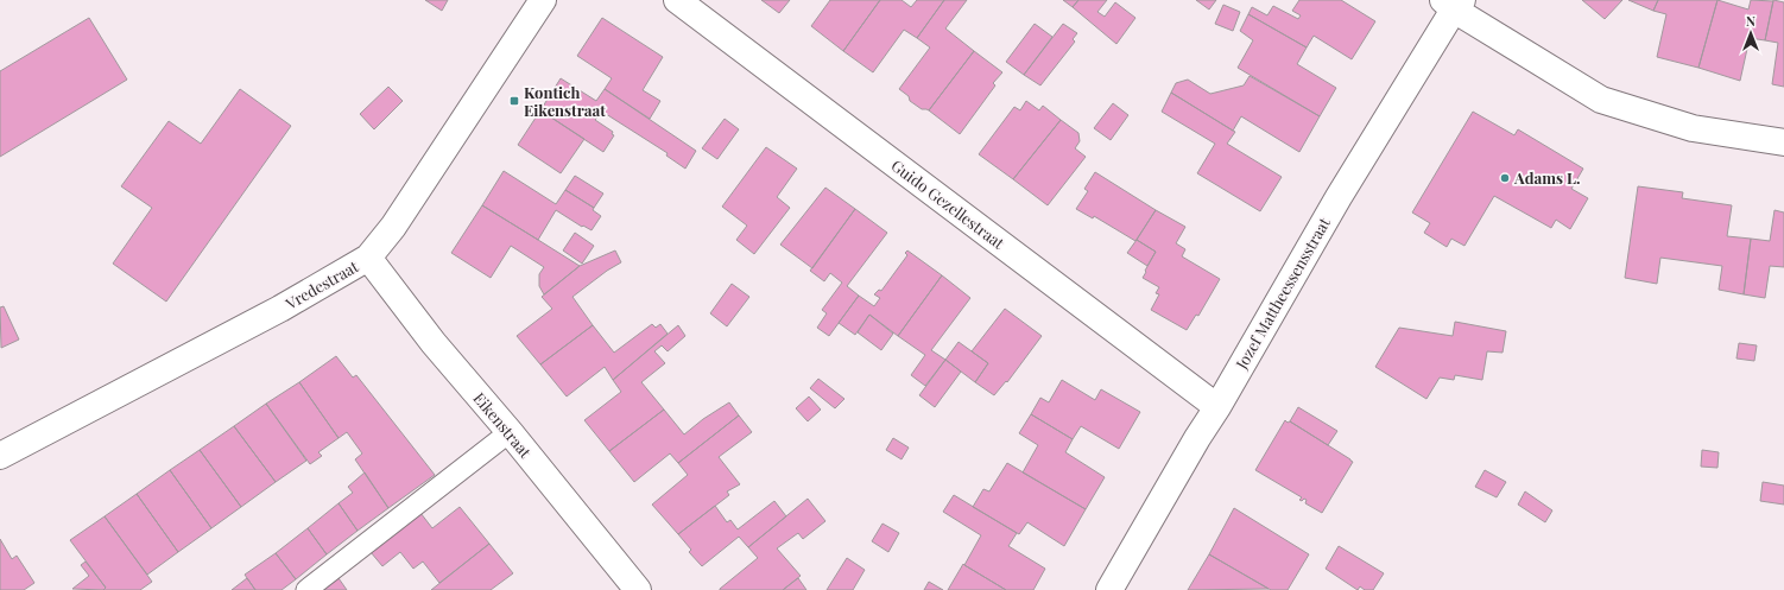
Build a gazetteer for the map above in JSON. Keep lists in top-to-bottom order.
{
  "streets": {
    "street": [
      "Guido Gezellestraat",
      "Vredestraat",
      "Jozef Mattheessensstraat",
      "Eikenstraat"
    ]
  },
  "crossings": [
    ["Guido Gezellestraat", "Jozef Mattheessensstraat"],
    ["Vredestraat", "Eikenstraat"]
  ],
  "places": {
    "transit": ["Kontich Eikenstraat"],
    "other": ["Adams L."]
  },
  "north": "top"
}
